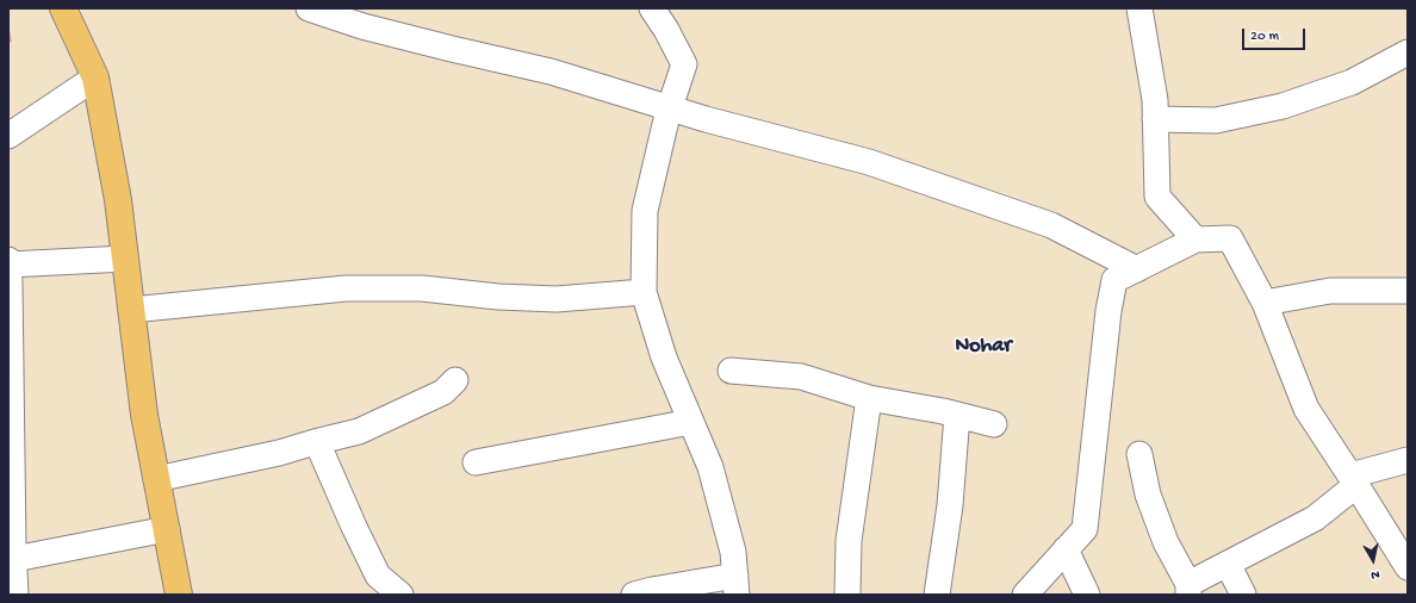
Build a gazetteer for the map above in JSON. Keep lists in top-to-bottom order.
{
  "districts": ["Nohar"],
  "scale_bar": "20 m",
  "north": "bottom"
}
